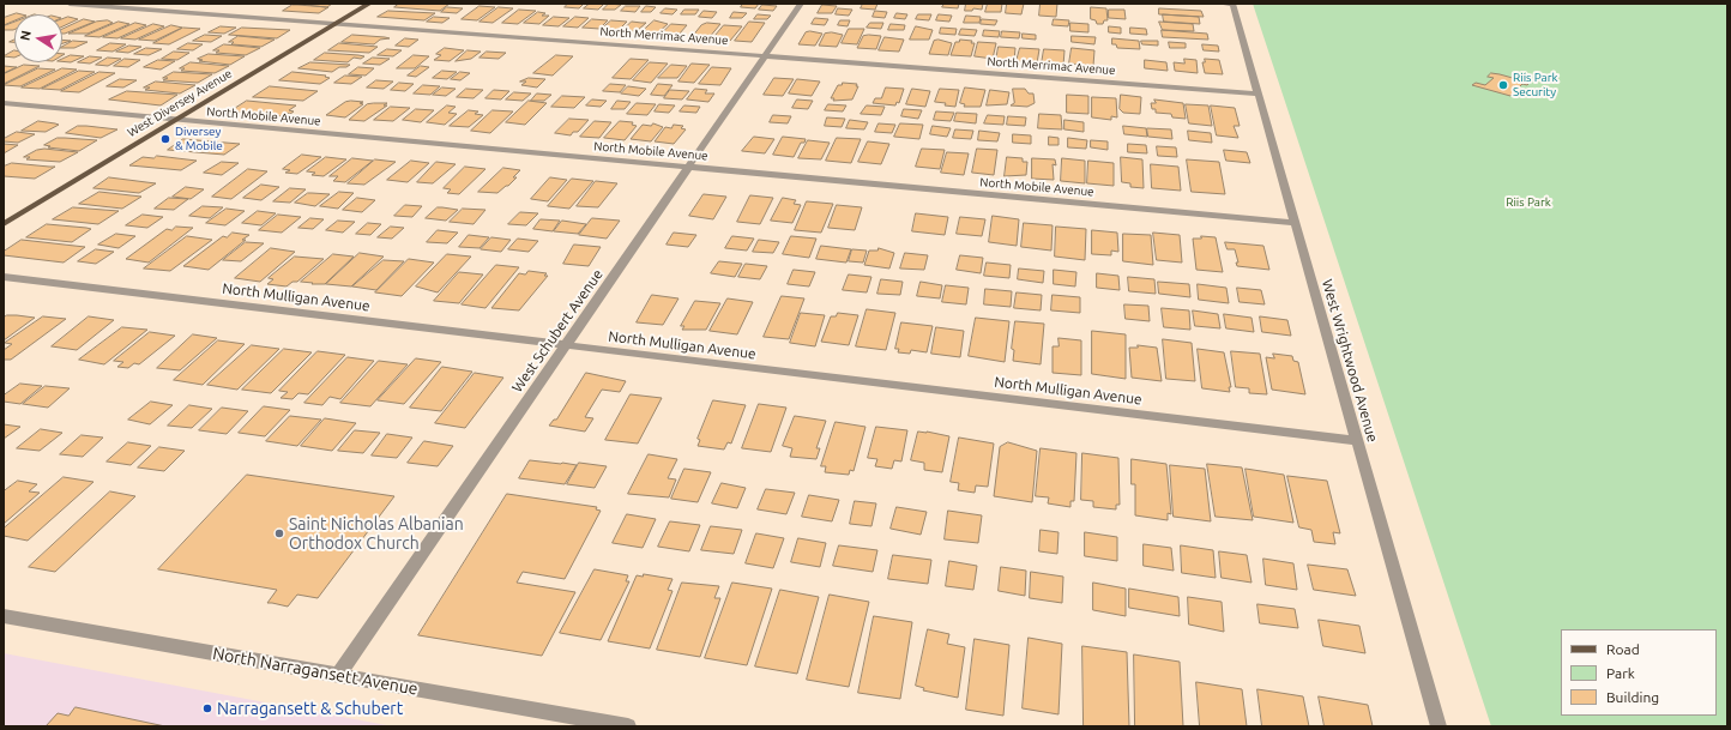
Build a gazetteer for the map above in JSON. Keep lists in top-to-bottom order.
{
  "streets": {
    "main road": ["West Diversey Avenue"],
    "street": [
      "North Merrimac Avenue",
      "North Mobile Avenue",
      "North Mulligan Avenue",
      "West Schubert Avenue",
      "West Wrightwood Avenue",
      "North Narragansett Avenue"
    ]
  },
  "crossings": [
    ["North Merrimac Avenue", "West Diversey Avenue"],
    ["North Merrimac Avenue", "West Schubert Avenue"],
    ["North Merrimac Avenue", "West Wrightwood Avenue"],
    ["West Diversey Avenue", "North Mobile Avenue"],
    ["North Mobile Avenue", "West Schubert Avenue"],
    ["North Mobile Avenue", "West Wrightwood Avenue"],
    ["North Mulligan Avenue", "West Schubert Avenue"],
    ["North Mulligan Avenue", "West Wrightwood Avenue"],
    ["West Schubert Avenue", "North Narragansett Avenue"]
  ],
  "parks": ["Riis Park"],
  "places": [
    "Riis Park Security",
    "Diversey & Mobile",
    "Saint Nicholas Albanian Orthodox Church",
    "Narragansett & Schubert"
  ],
  "legend": ["Road", "Park", "Building"],
  "north": "left"
}
